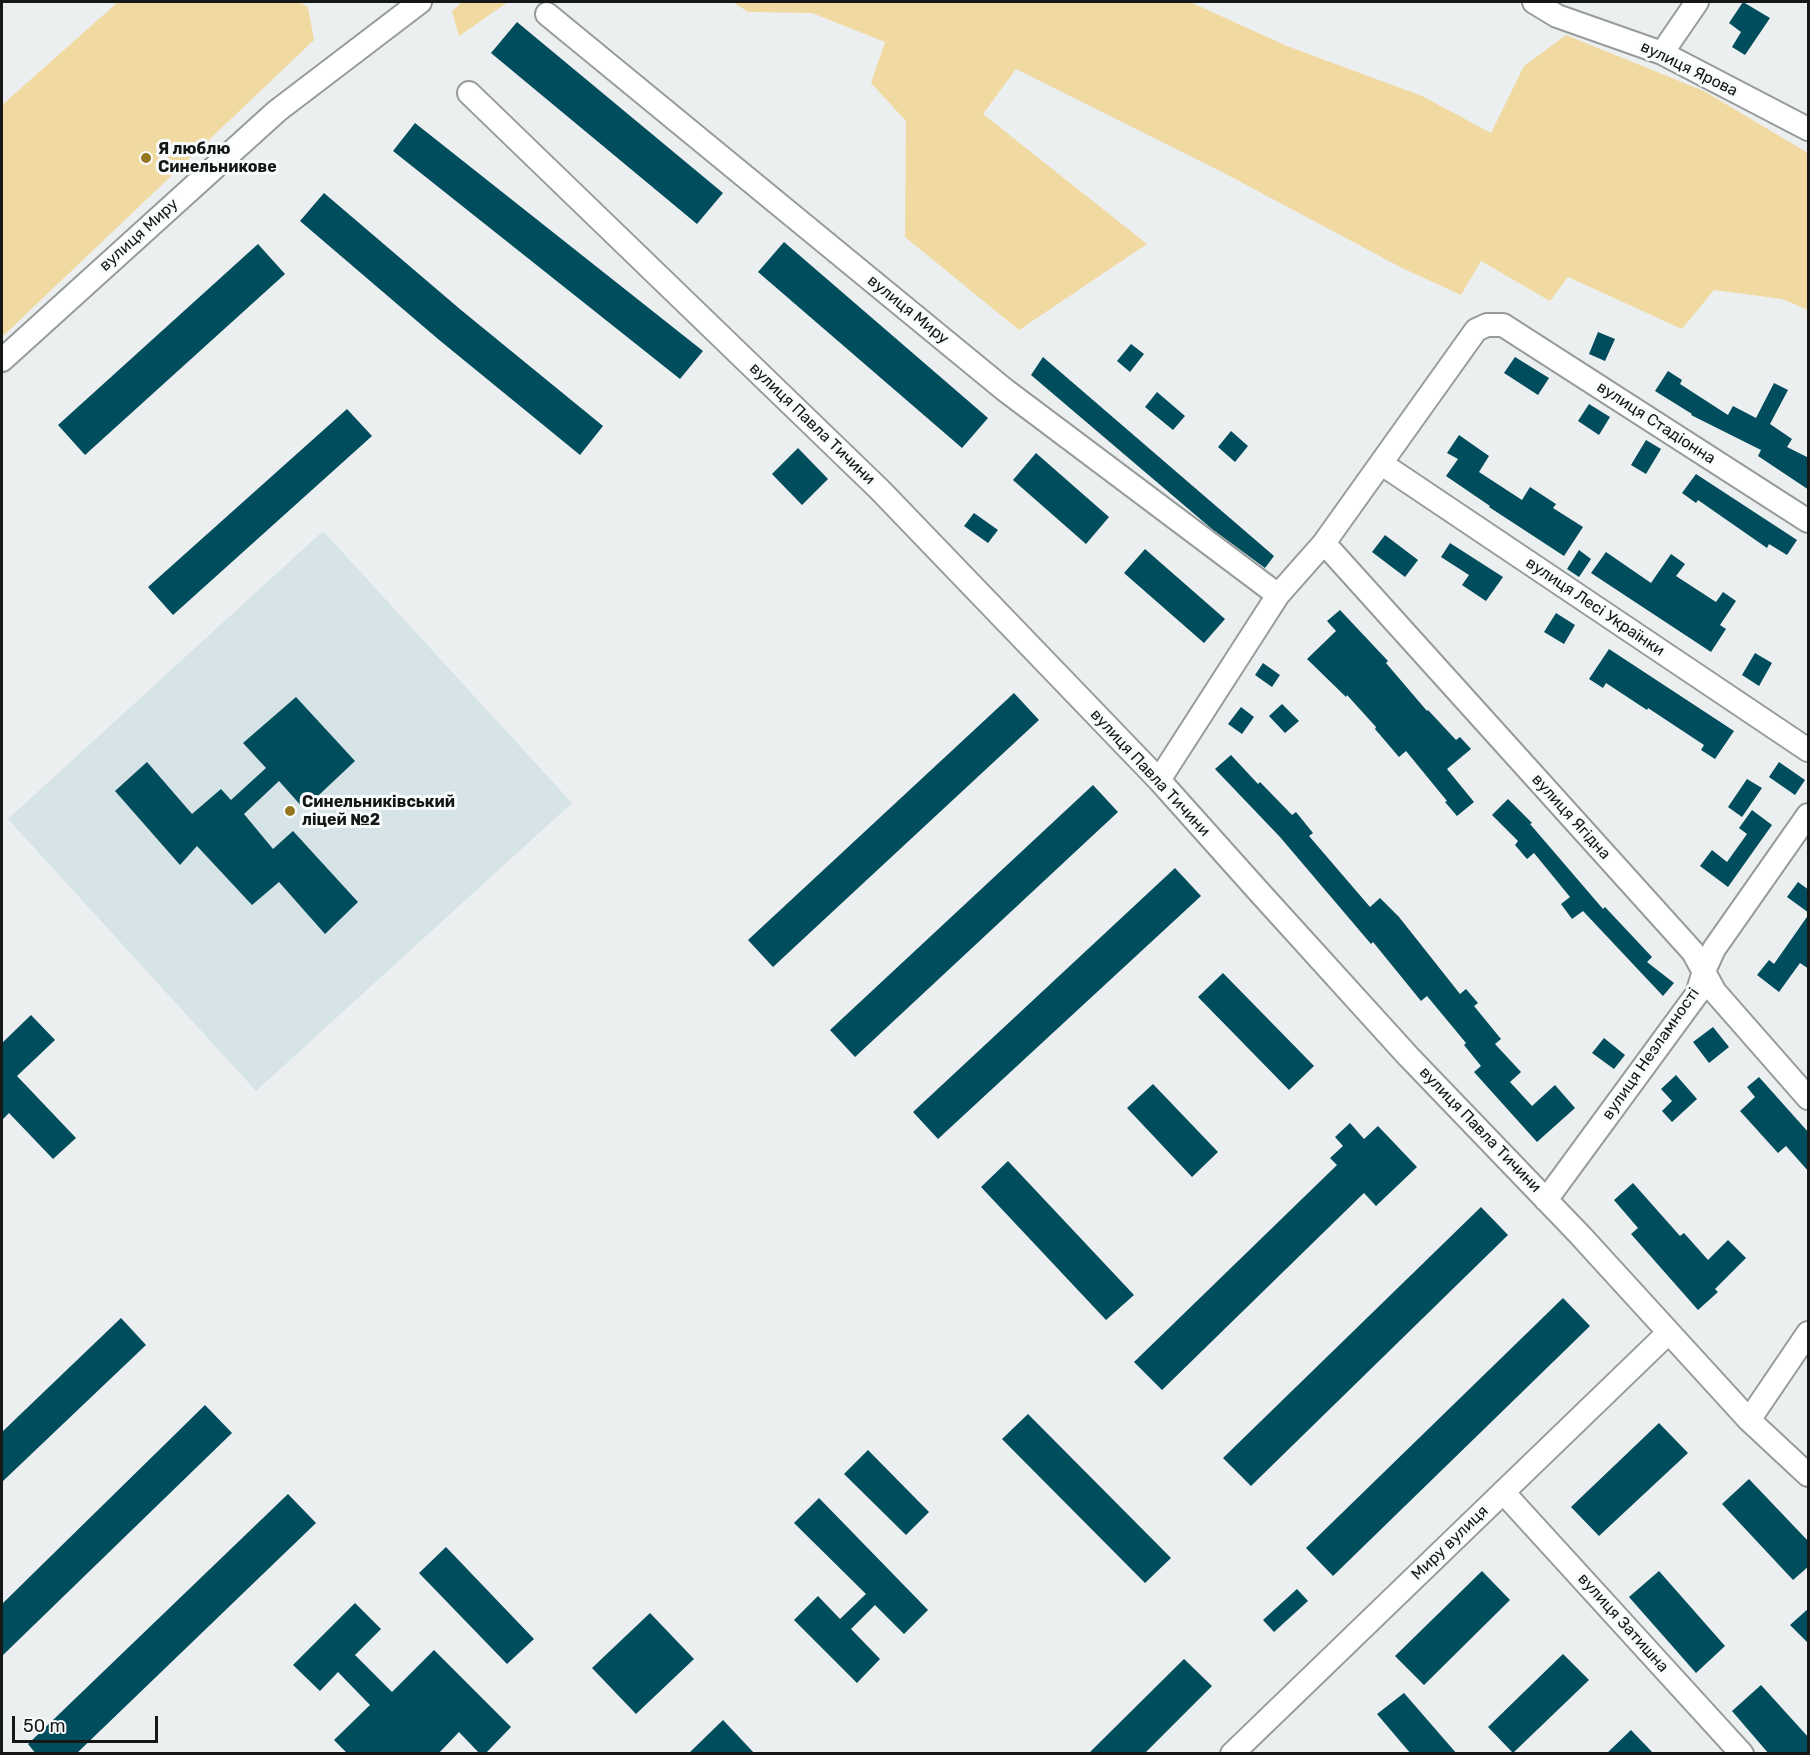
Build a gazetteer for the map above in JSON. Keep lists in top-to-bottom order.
{
  "streets": {
    "street": [
      "вулиця Ярова",
      "вулиця Миру",
      "вулиця Стадіонна",
      "вулиця Павла Тичини",
      "вулиця Лесі Українки",
      "вулиця Ягідна",
      "вулиця Незламності",
      "Миру вулиця",
      "вулиця Затишна"
    ]
  },
  "crossings": [
    ["вулиця Стадіонна", "вулиця Лесі Українки"],
    ["вулиця Павла Тичини", "вулиця Незламності"],
    ["вулиця Павла Тичини", "Миру вулиця"],
    ["вулиця Ягідна", "вулиця Незламності"],
    ["Миру вулиця", "вулиця Затишна"]
  ],
  "places": ["Я люблю Синельникове", "Синельниківський ліцей №2"],
  "scale_bar": "50 m"
}
